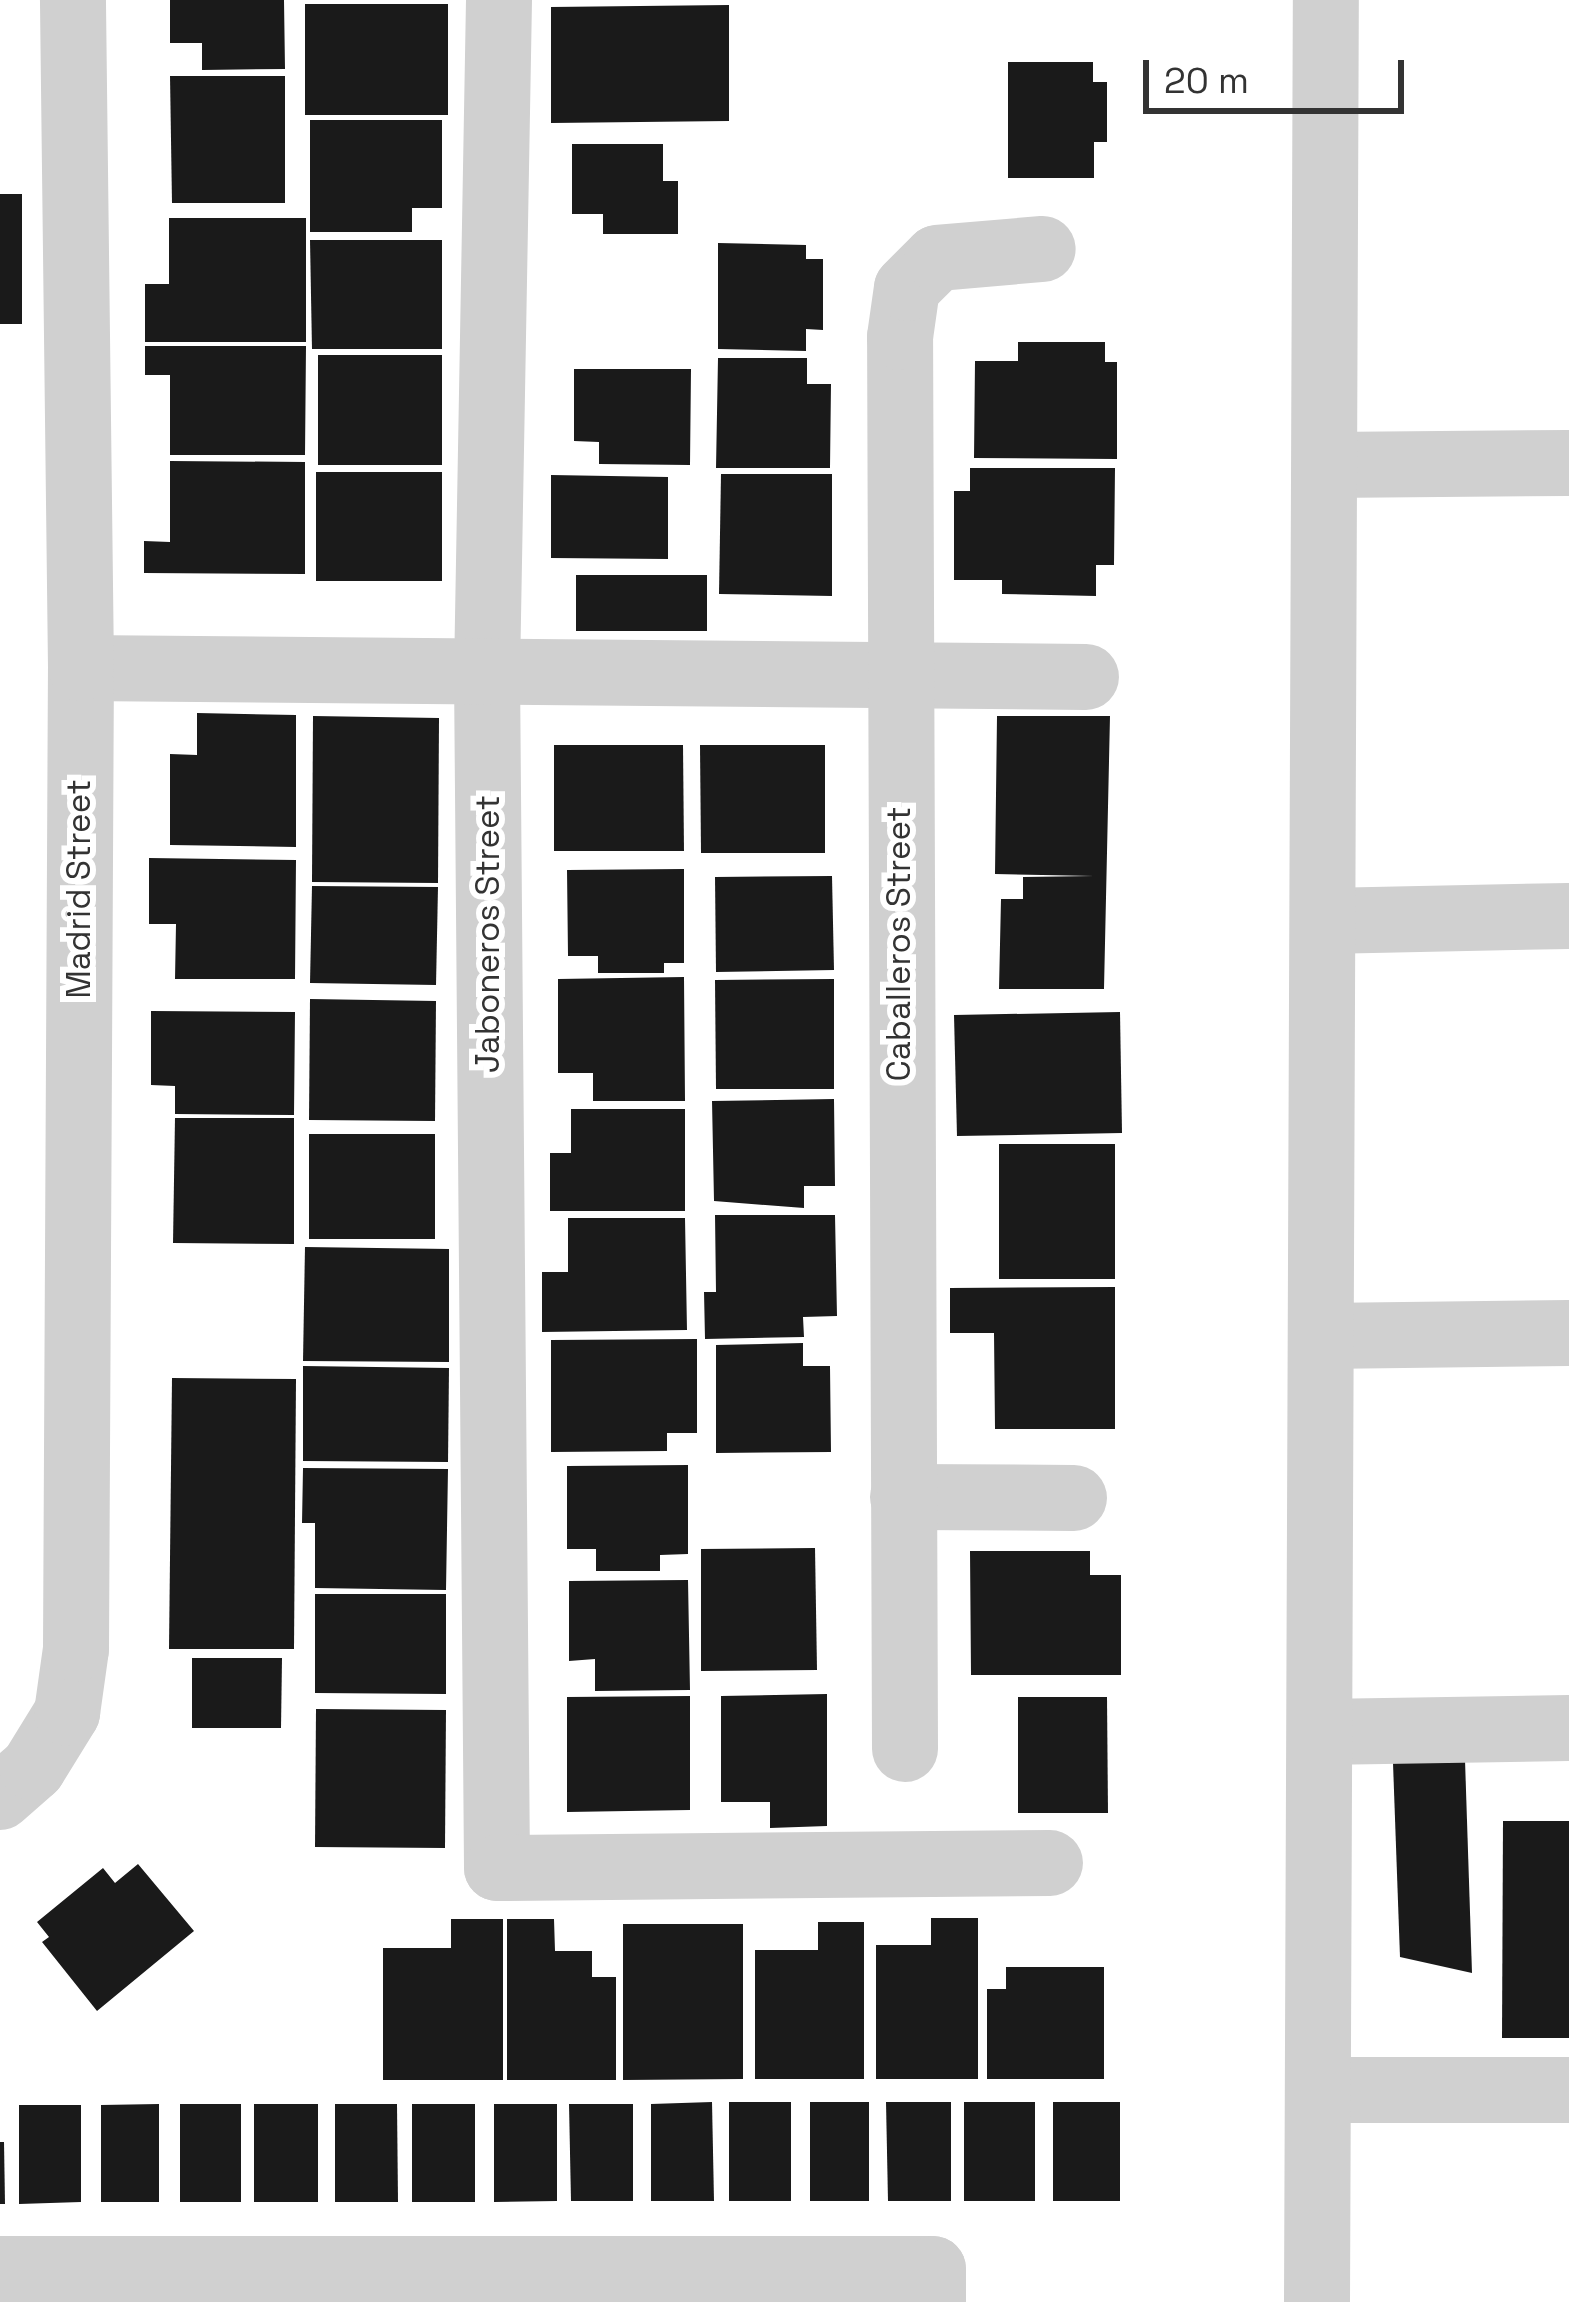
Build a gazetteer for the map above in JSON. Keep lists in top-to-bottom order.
{
  "streets": {
    "street": ["Madrid Street", "Jaboneros Street", "Caballeros Street"]
  },
  "scale_bar": "20 m"
}
